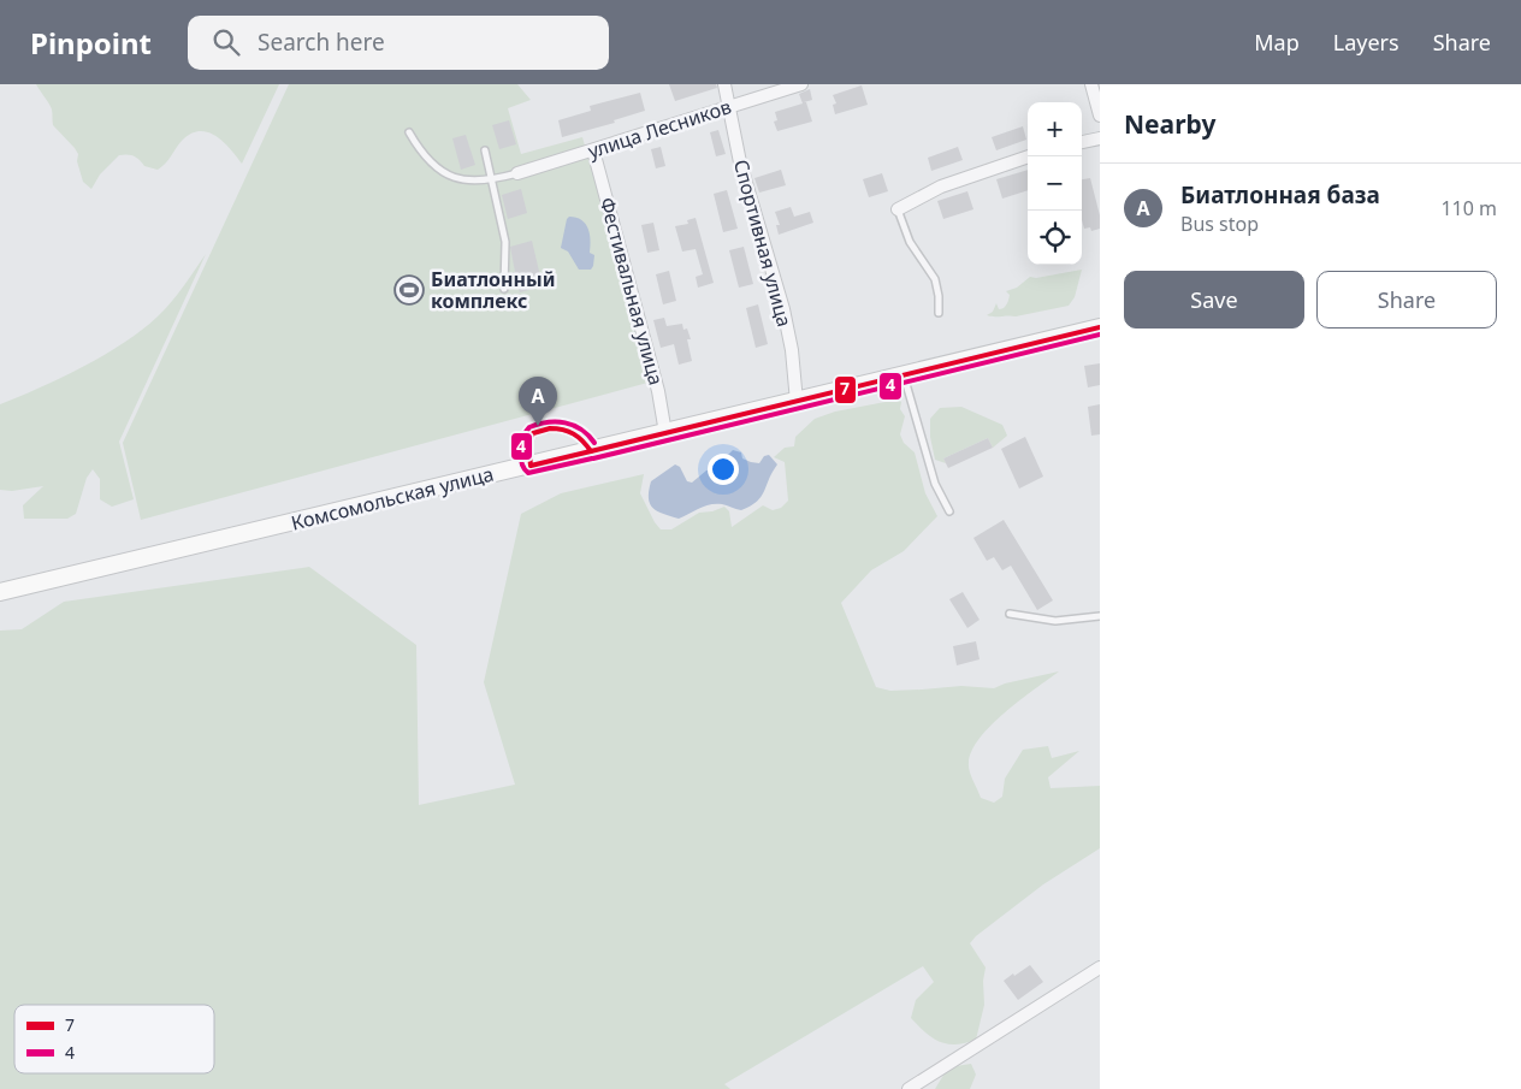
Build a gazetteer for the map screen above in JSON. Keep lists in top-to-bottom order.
{
  "streets": {
    "main road": ["Комсомольская улица"],
    "street": ["улица Лесников", "Спортивная улица", "Фестивальная улица"]
  },
  "crossings": [
    ["улица Лесников", "Спортивная улица"],
    ["улица Лесников", "Фестивальная улица"],
    ["Спортивная улица", "Комсомольская улица"],
    ["Фестивальная улица", "Комсомольская улица"]
  ],
  "places": {
    "sports": ["Биатлонный комплекс"]
  },
  "lines": ["transit line 7", "transit line 4"],
  "legend": ["7", "4"],
  "page": {
    "header": "Pinpoint",
    "search": "Search here",
    "nav": ["Map", "Layers", "Share"],
    "heading": "Nearby",
    "map_buttons": ["+", "−"],
    "list": [
      {
        "mark": "A",
        "name": "Биатлонная база",
        "note": "Bus stop",
        "value": "110 m"
      }
    ],
    "buttons": ["Save", "Share"],
    "pins": "A"
  }
}
